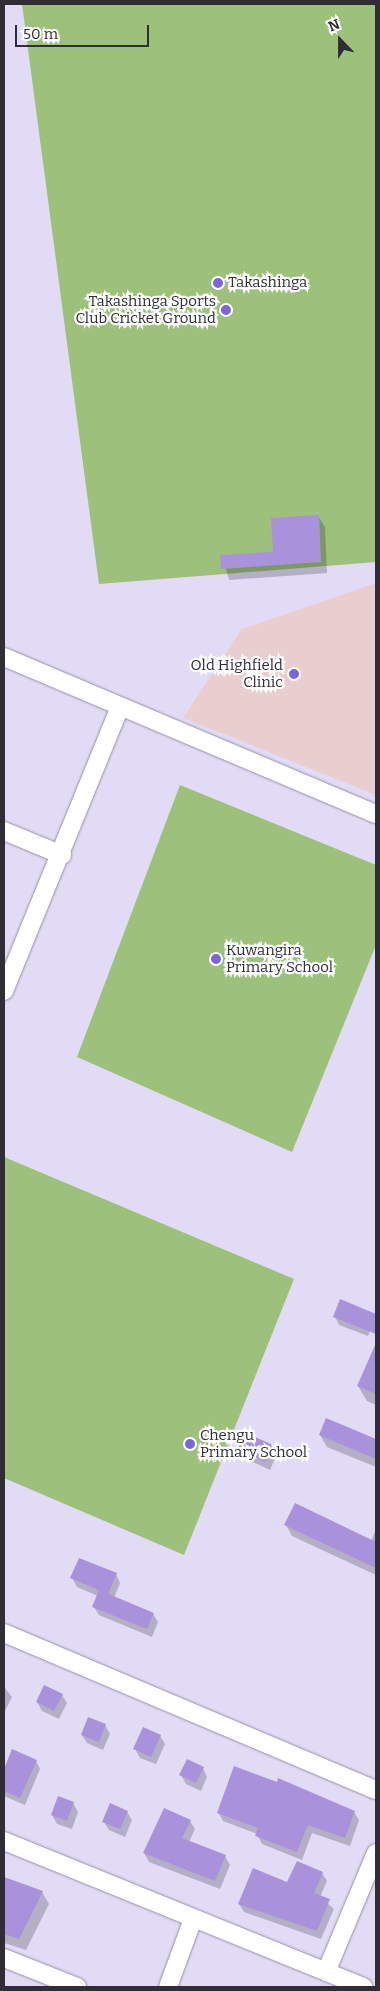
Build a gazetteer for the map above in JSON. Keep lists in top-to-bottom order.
{
  "places": [
    "Takashinga",
    "Takashinga Sports Club Cricket Ground",
    "Old Highfield Clinic",
    "Kuwangira Primary School",
    "Chengu Primary School"
  ],
  "scale_bar": "50 m",
  "north": "top"
}
